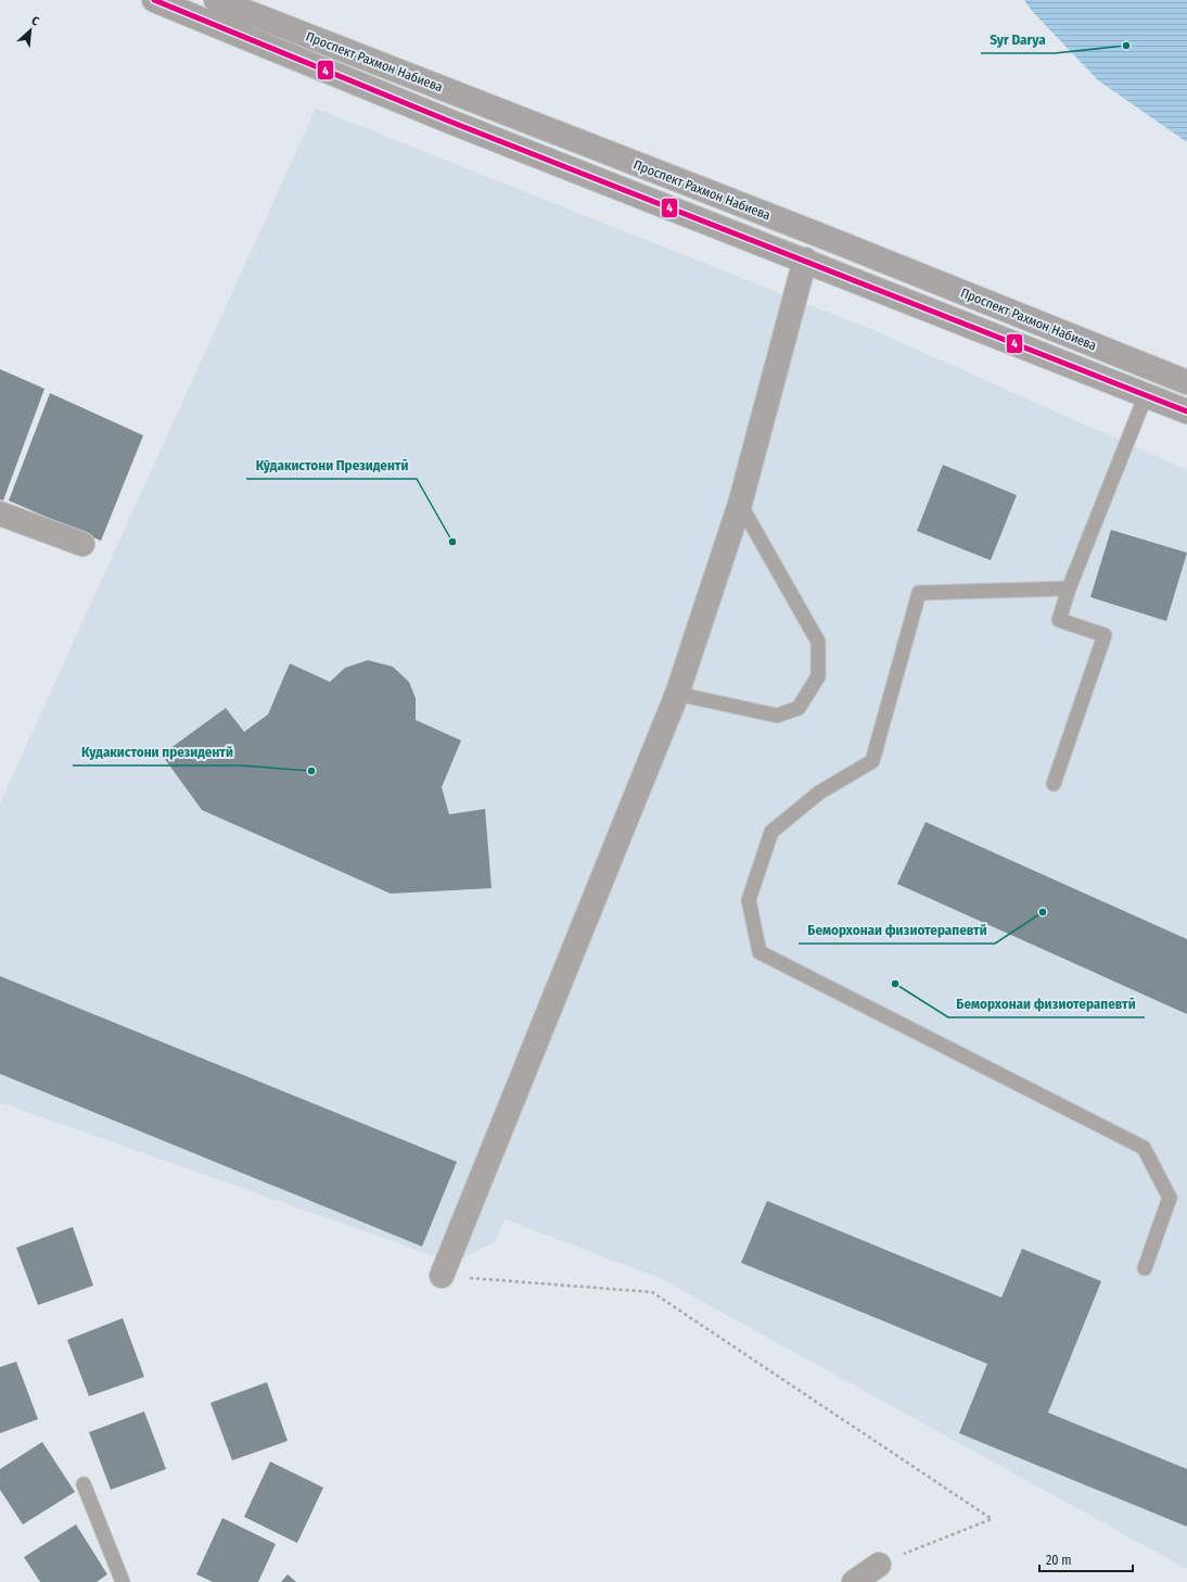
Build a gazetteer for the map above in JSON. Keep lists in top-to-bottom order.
{
  "streets": {
    "main road": ["Проспект Рахмон Набиева"]
  },
  "places": [
    "Syr Darya",
    "Кӯдакистони Президентӣ",
    "Кудакистони президентй",
    "Беморхонаи физиотерапевтй",
    "Беморхонаи физиотерапевтӣ"
  ],
  "lines": ["transit line 4"],
  "scale_bar": "20 m",
  "north": "top right"
}
